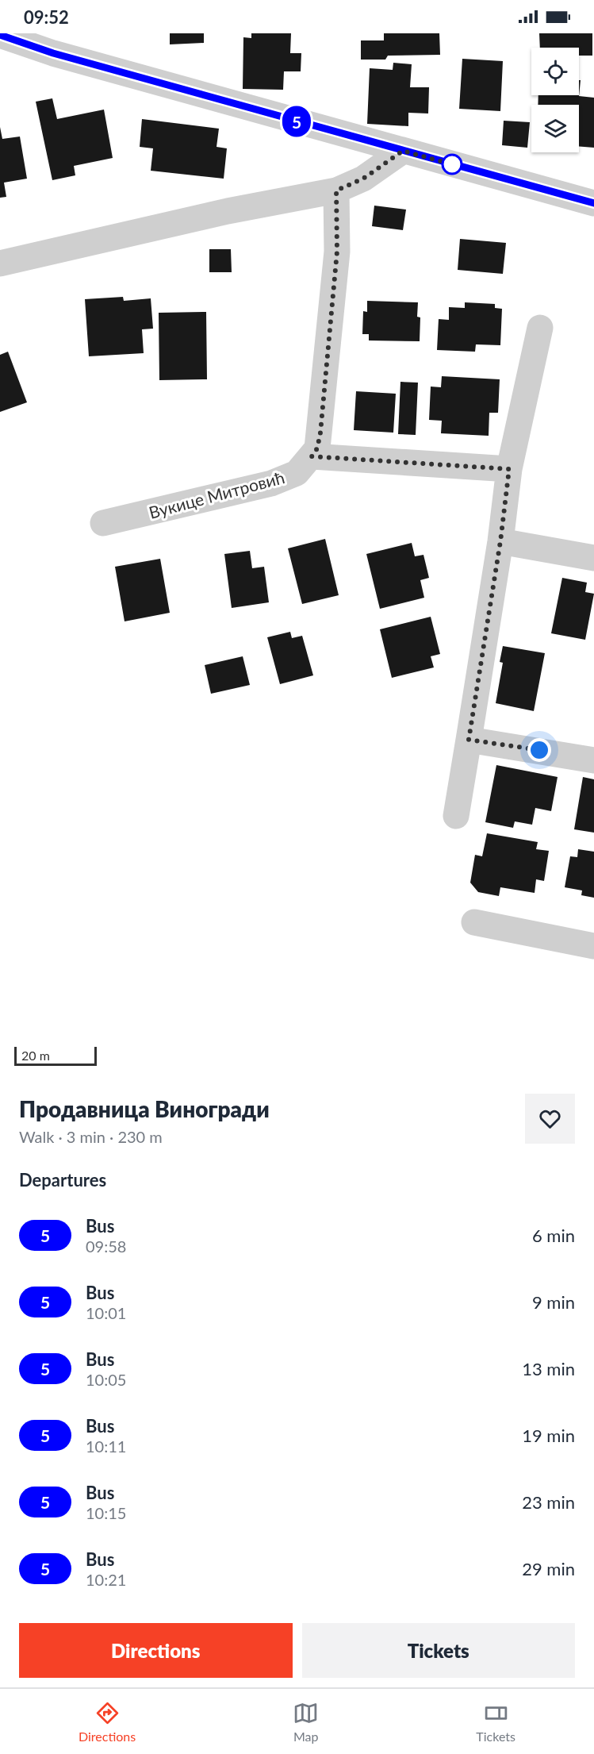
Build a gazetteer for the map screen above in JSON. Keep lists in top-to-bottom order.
{
  "streets": {
    "street": ["Вукице Митровић"]
  },
  "lines": ["bus line 5"],
  "scale_bar": "20 m",
  "page": {
    "status": "09:52",
    "on_map": "5",
    "scale": "20 m",
    "heading": [
      ["Продавница Виногради", "Walk · 3 min · 230 m"],
      "Departures"
    ],
    "list": [
      {
        "mark": "5",
        "name": "Bus",
        "note": "09:58",
        "value": "6 min"
      },
      {
        "mark": "5",
        "name": "Bus",
        "note": "10:01",
        "value": "9 min"
      },
      {
        "mark": "5",
        "name": "Bus",
        "note": "10:05",
        "value": "13 min"
      },
      {
        "mark": "5",
        "name": "Bus",
        "note": "10:11",
        "value": "19 min"
      },
      {
        "mark": "5",
        "name": "Bus",
        "note": "10:15",
        "value": "23 min"
      },
      {
        "mark": "5",
        "name": "Bus",
        "note": "10:21",
        "value": "29 min"
      }
    ],
    "buttons": ["Directions", "Tickets"],
    "tabs": ["Directions", "Map", "Tickets"]
  }
}
